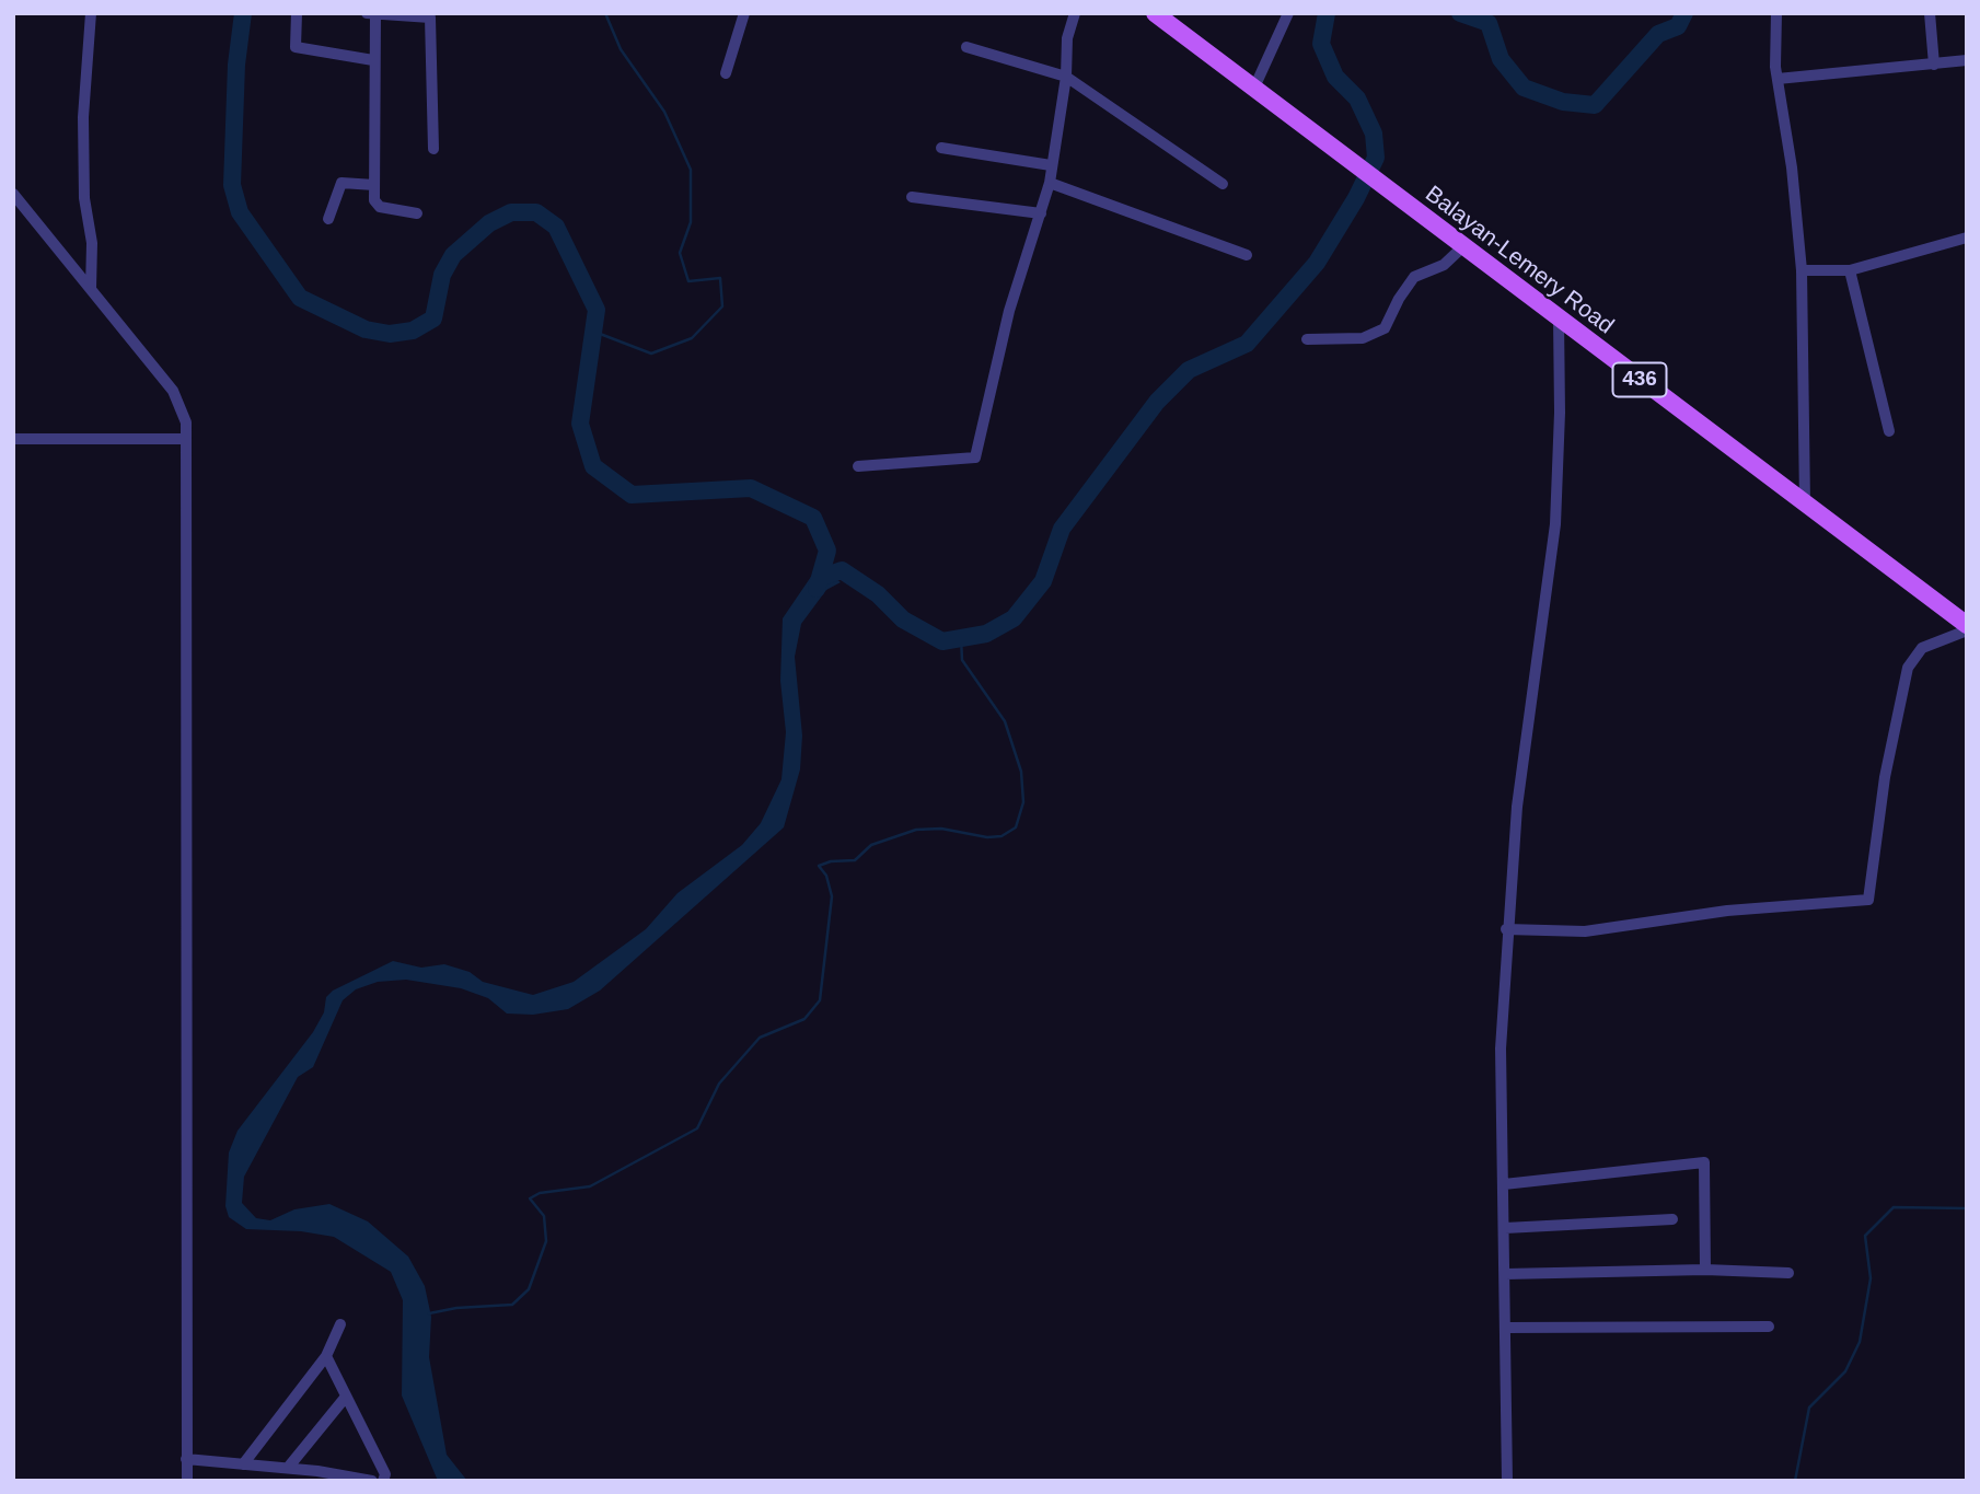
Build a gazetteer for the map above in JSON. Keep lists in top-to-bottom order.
{
  "streets": {
    "main road": ["Balayan-Lemery Road", "436"]
  }
}
